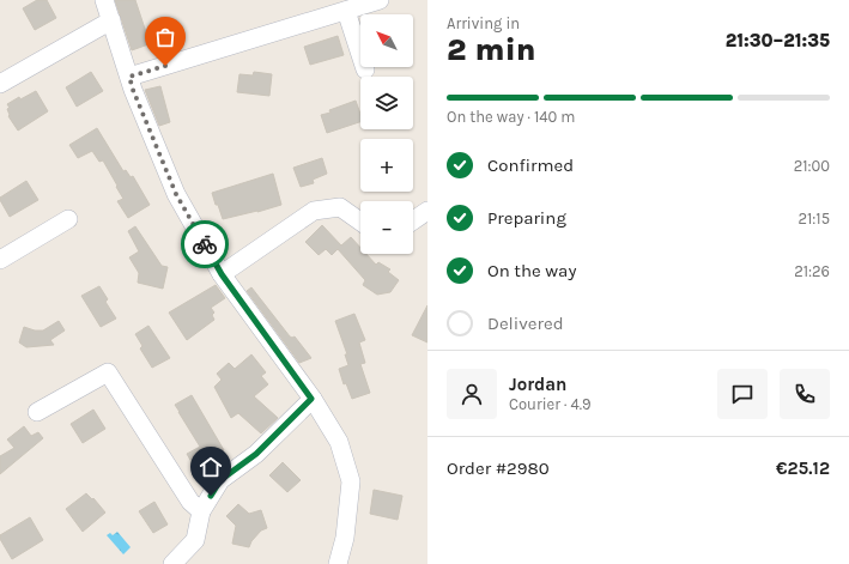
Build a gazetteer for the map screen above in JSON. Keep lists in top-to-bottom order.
{
  "north": "top left",
  "page": {
    "heading": ["2 min", "Arriving in", "21:30–21:35"],
    "panel": [
      "Jordan",
      "Courier · 4.9",
      "Order #2980",
      "€25.12"
    ],
    "map_buttons": ["+", "−"],
    "bar": "On the way · 140 m",
    "list": [
      ["Confirmed", "21:00"],
      ["Preparing", "21:15"],
      ["On the way", "21:26"],
      "Delivered"
    ]
  }
}
